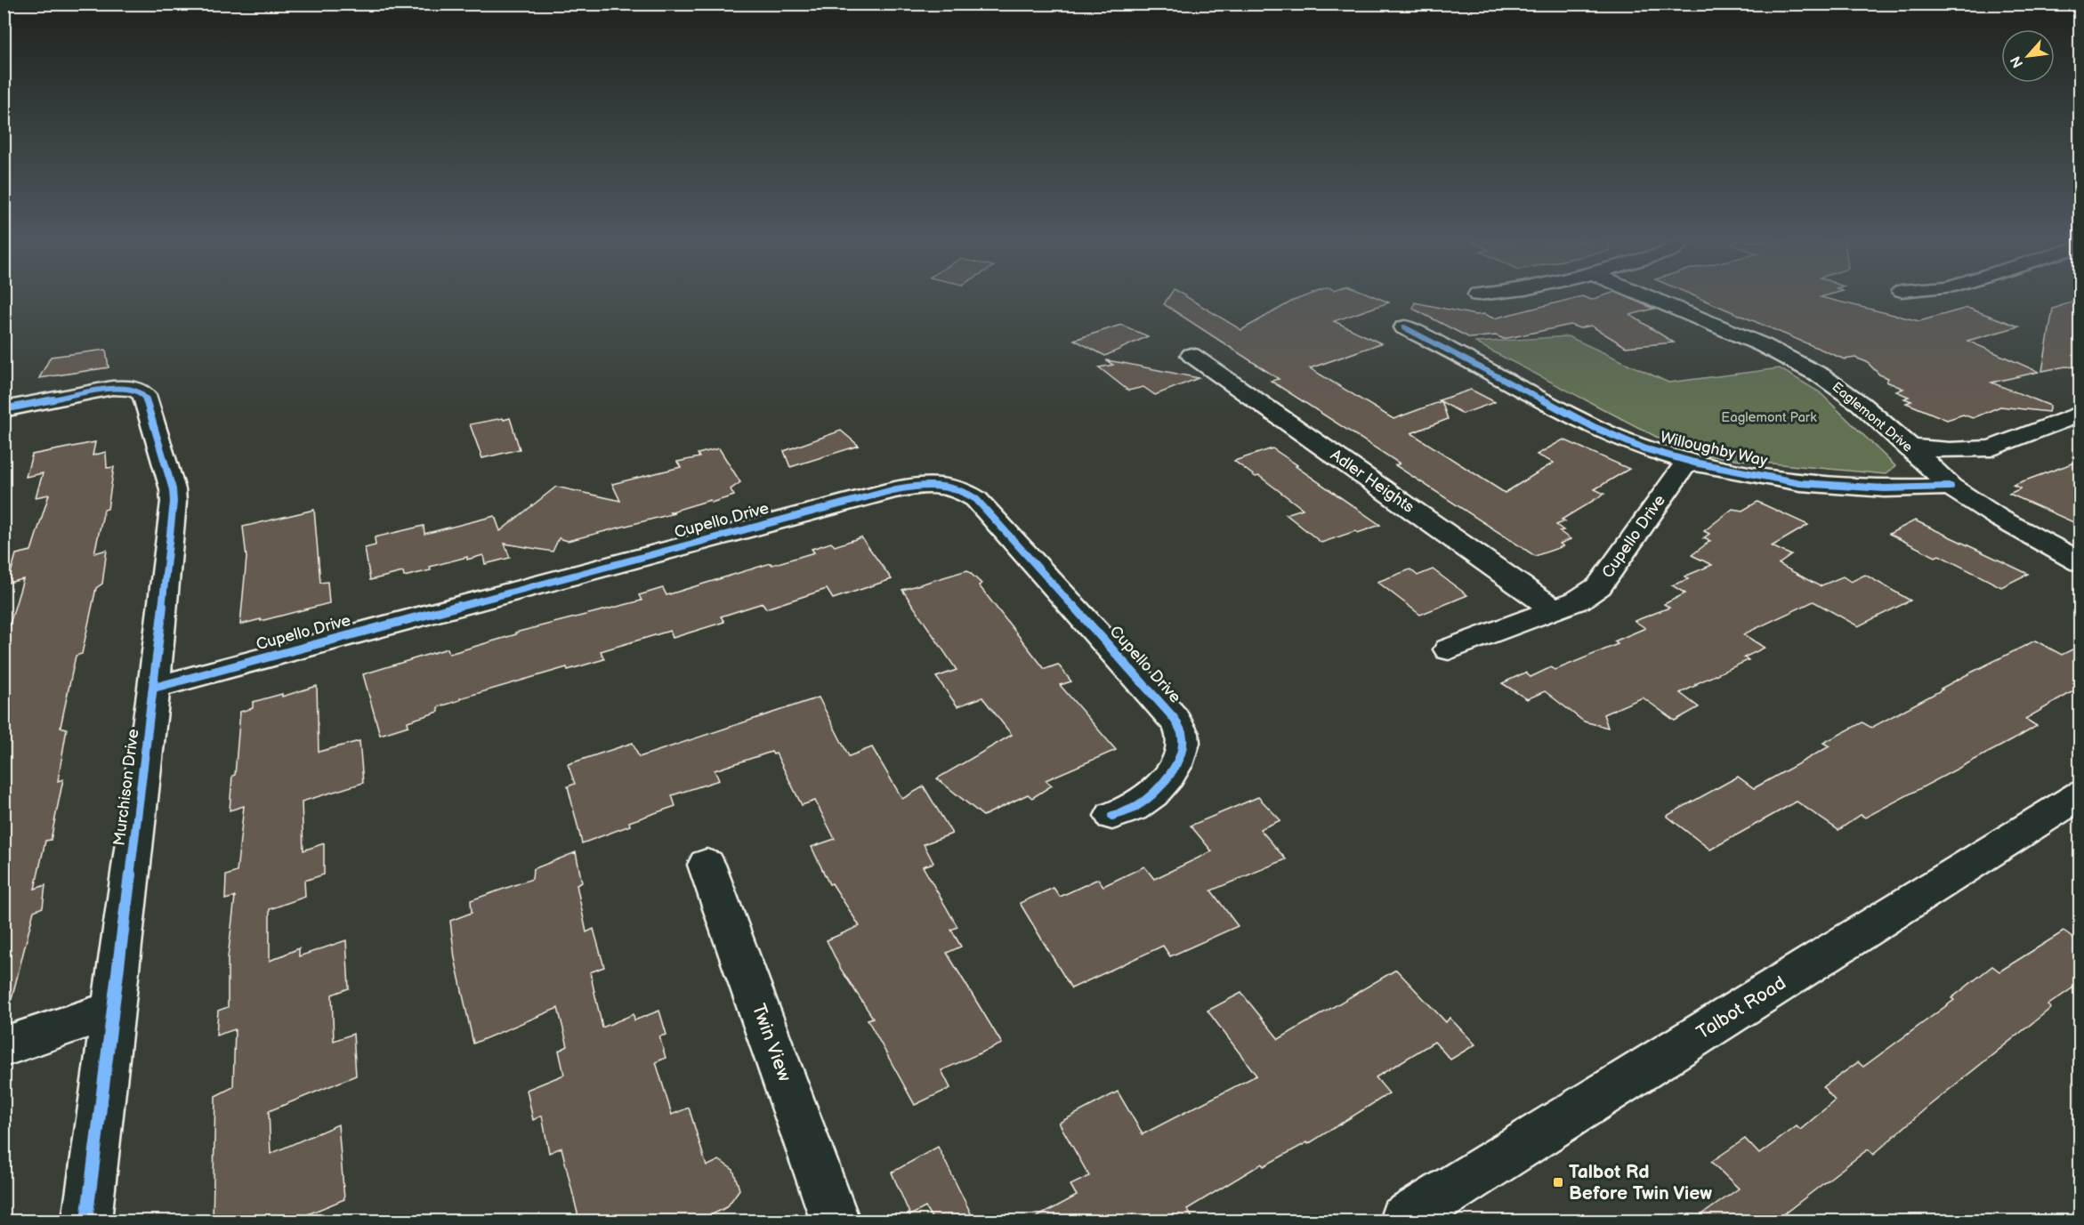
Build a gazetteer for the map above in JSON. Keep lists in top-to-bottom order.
{
  "streets": {
    "street": [
      "Eaglemont Drive",
      "Willoughby Way",
      "Adler Heights",
      "Cupello Drive",
      "Murchison Drive",
      "Talbot Road",
      "Twin View"
    ]
  },
  "crossings": [
    ["Eaglemont Drive", "Willoughby Way"],
    ["Willoughby Way", "Cupello Drive"],
    ["Adler Heights", "Cupello Drive"],
    ["Cupello Drive", "Murchison Drive"]
  ],
  "parks": ["Eaglemont Park"],
  "places": {
    "transit": ["Talbot Rd Before Twin View"]
  },
  "north": "bottom left"
}
